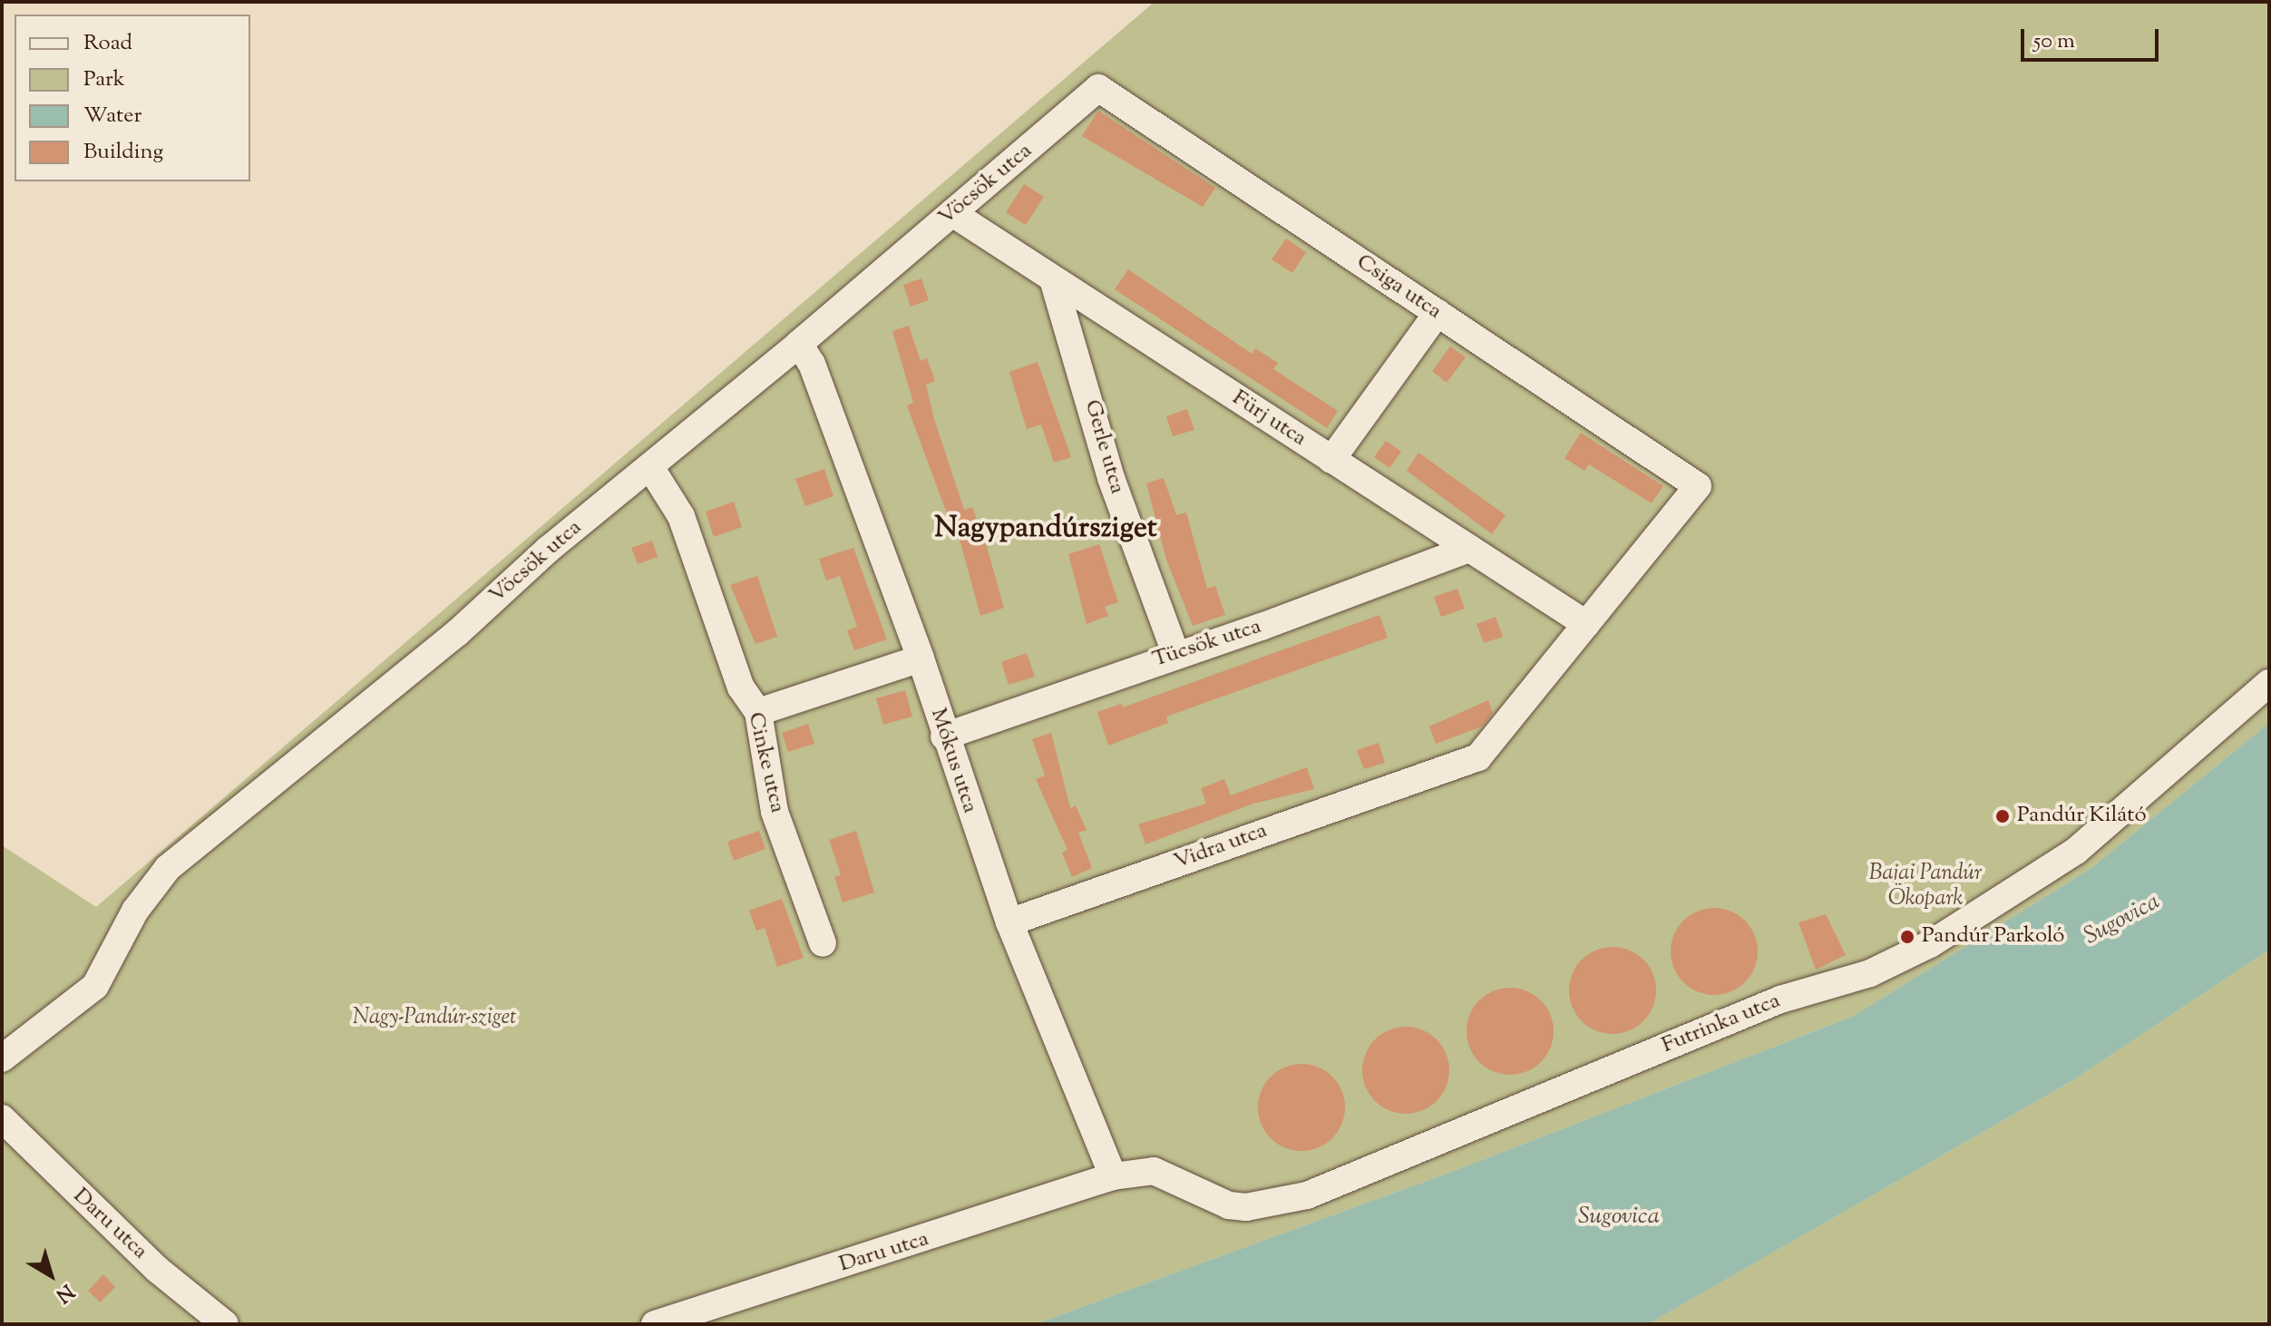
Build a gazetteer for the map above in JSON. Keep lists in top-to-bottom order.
{
  "streets": {
    "street": [
      "Vöcsök utca",
      "Csiga utca",
      "Fürj utca",
      "Gerle utca",
      "Tücsök utca",
      "Mókus utca",
      "Cinke utca",
      "Vidra utca",
      "Futrinka utca",
      "Daru utca"
    ]
  },
  "crossings": [
    ["Vöcsök utca", "Csiga utca"],
    ["Vöcsök utca", "Fürj utca"],
    ["Vöcsök utca", "Mókus utca"],
    ["Vöcsök utca", "Cinke utca"],
    ["Csiga utca", "Vidra utca"],
    ["Fürj utca", "Gerle utca"],
    ["Fürj utca", "Tücsök utca"],
    ["Fürj utca", "Vidra utca"],
    ["Gerle utca", "Tücsök utca"],
    ["Tücsök utca", "Mókus utca"],
    ["Mókus utca", "Vidra utca"],
    ["Mókus utca", "Futrinka utca"],
    ["Mókus utca", "Daru utca"],
    ["Futrinka utca", "Daru utca"]
  ],
  "districts": ["Nagypandúrsziget"],
  "water": ["Sugovica"],
  "parks": ["Bajai Pandúr Ökopark", "Nagy-Pandúr-sziget"],
  "places": ["Pandúr Kilátó", "Pandúr Parkoló"],
  "legend": [
    "Road",
    "Park",
    "Water",
    "Building"
  ],
  "scale_bar": "50 m",
  "north": "bottom right"
}
